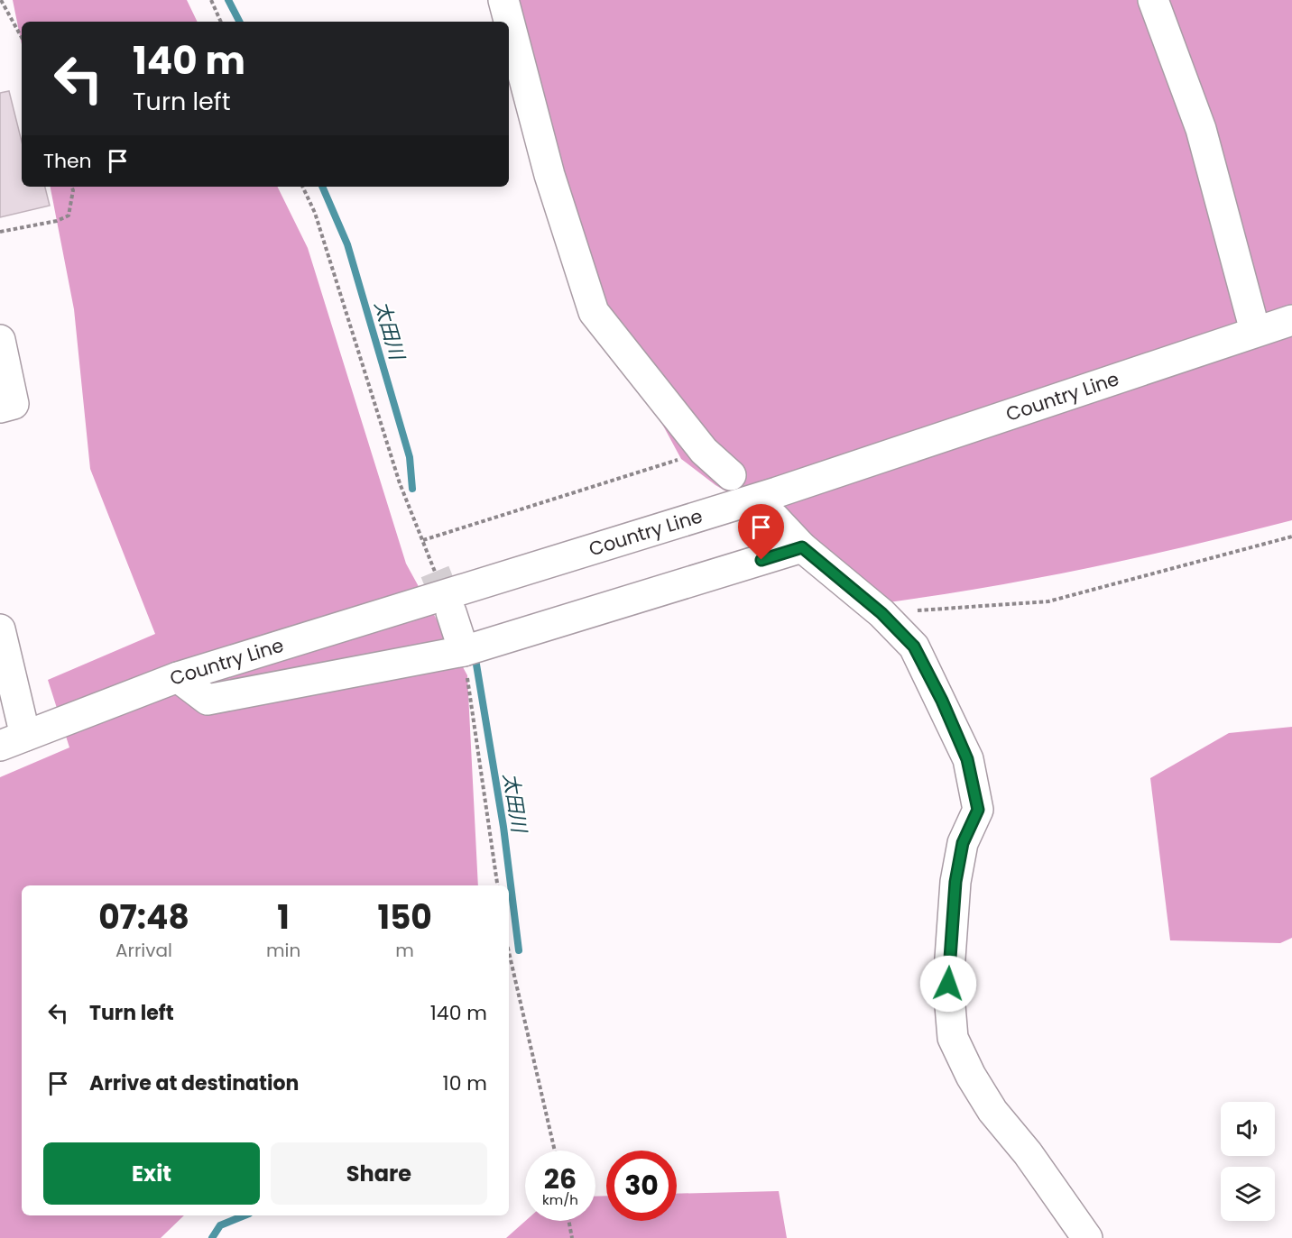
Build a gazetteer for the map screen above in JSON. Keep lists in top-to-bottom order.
{
  "streets": {
    "street": ["Country Line"]
  },
  "water": ["太田川"],
  "page": {
    "turn": ["140 m", "Turn left"],
    "then": "Then",
    "eta": [
      "07:48",
      "Arrival",
      "1",
      "min",
      "150",
      "m"
    ],
    "list": [
      {
        "name": "Turn left",
        "value": "140 m"
      },
      {
        "name": "Arrive at destination",
        "value": "10 m"
      }
    ],
    "buttons": ["Exit", "Share"],
    "speed": "26 km/h",
    "limit": "30"
  }
}
